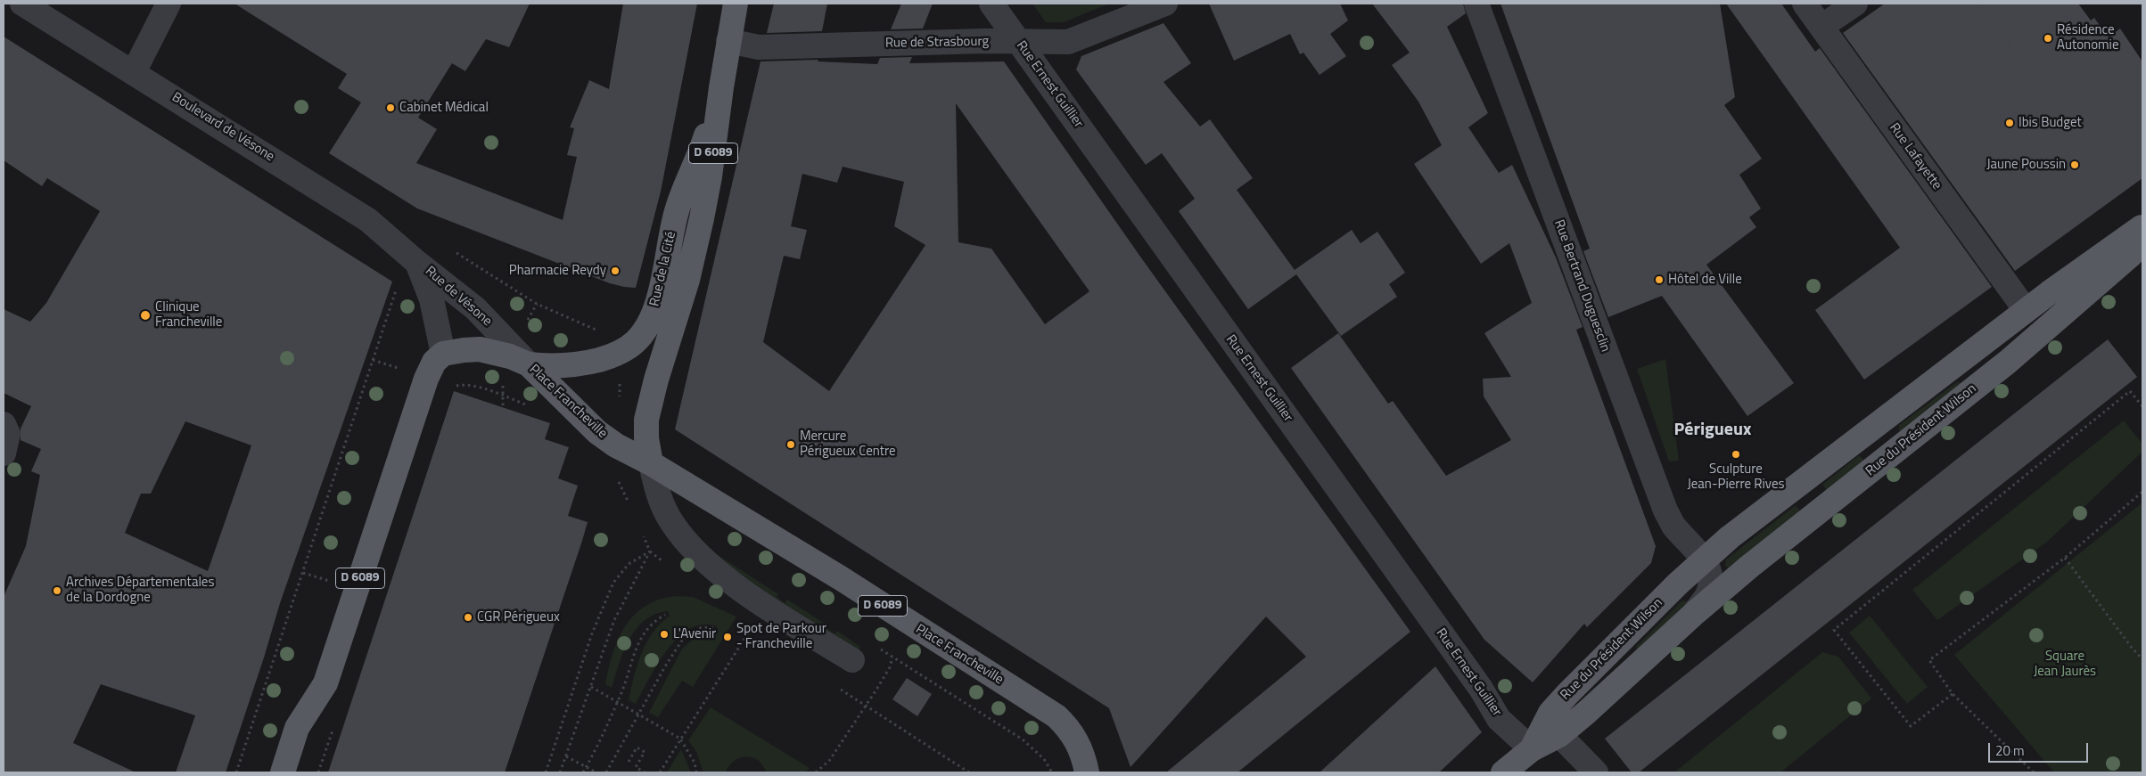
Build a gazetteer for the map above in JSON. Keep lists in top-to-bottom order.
{
  "streets": {
    "main road": [
      "D 6089",
      "Rue de la Cité",
      "Place Francheville",
      "Rue du Président Wilson"
    ],
    "street": [
      "Rue de Strasbourg",
      "Rue Ernest Guillier",
      "Boulevard de Vésone",
      "Rue Lafayette",
      "Rue Bertrand Duguesclin",
      "Rue de Vésone"
    ]
  },
  "crossings": [
    ["Rue de Strasbourg", "Rue Ernest Guillier"],
    ["Rue de Strasbourg", "D 6089"],
    ["Rue Ernest Guillier", "Rue du Président Wilson"],
    ["Boulevard de Vésone", "Rue de Vésone"],
    ["D 6089", "Rue de la Cité"],
    ["D 6089", "Rue de Vésone"],
    ["D 6089", "Place Francheville"],
    ["Rue Lafayette", "Rue du Président Wilson"],
    ["Rue de la Cité", "Rue de Vésone"],
    ["Rue de la Cité", "Place Francheville"],
    ["Rue Bertrand Duguesclin", "Rue du Président Wilson"],
    ["Rue de Vésone", "Place Francheville"]
  ],
  "districts": ["Périgueux"],
  "parks": ["Square Jean Jaurès"],
  "places": [
    "Résidence Autonomie",
    "Cabinet Médical",
    "Ibis Budget",
    "Jaune Poussin",
    "Pharmacie Reydy",
    "Hôtel de Ville",
    "Clinique Francheville",
    "Mercure Périgueux Centre",
    "Sculpture Jean-Pierre Rives",
    "Archives Départementales de la Dordogne",
    "CGR Périgueux",
    "L'Avenir",
    "Spot de Parkour - Francheville"
  ],
  "scale_bar": "20 m"
}
